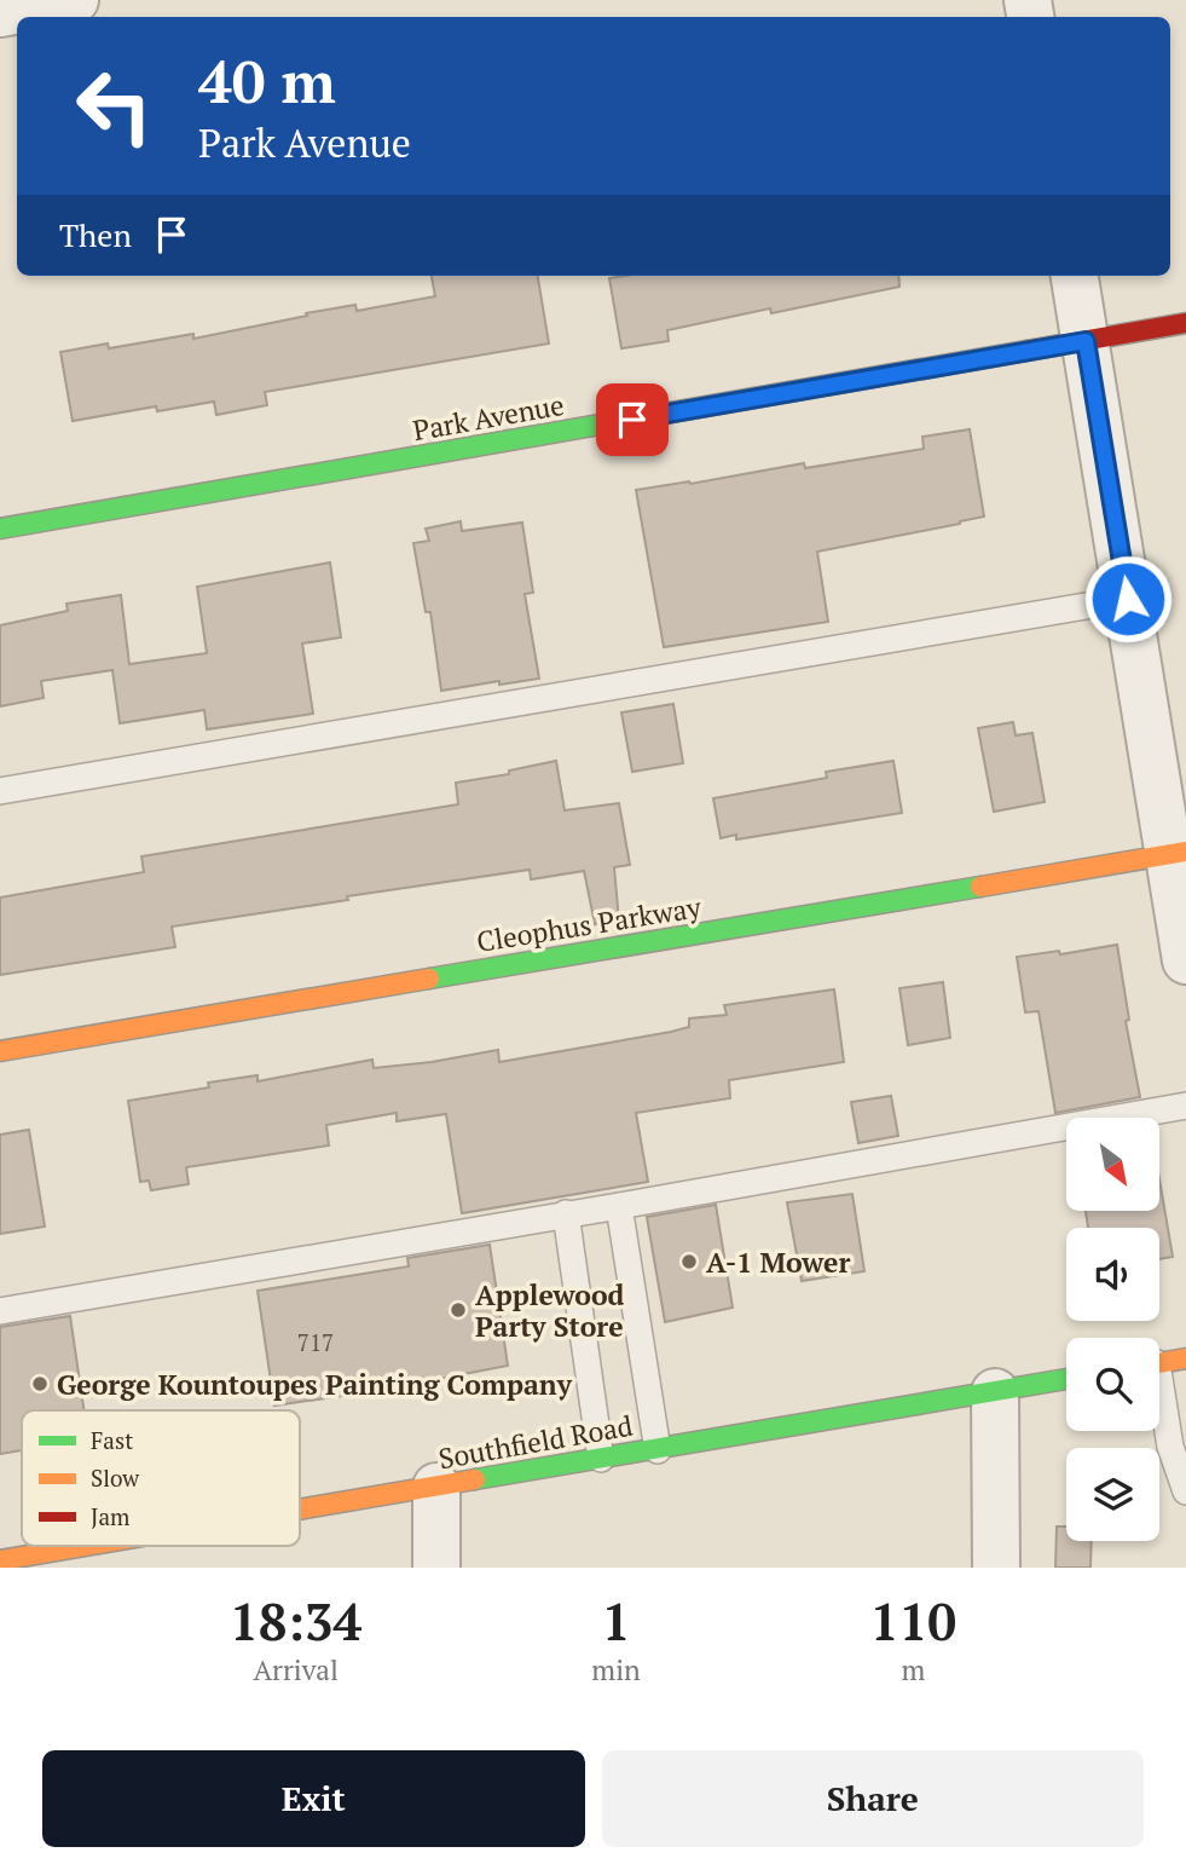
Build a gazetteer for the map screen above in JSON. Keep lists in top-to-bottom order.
{
  "streets": {
    "street": ["Park Avenue", "Cleophus Parkway", "Southfield Road"]
  },
  "places": ["A-1 Mower", "Applewood Party Store", "George Kountoupes Painting Company"],
  "house_numbers": ["717"],
  "legend": ["Fast", "Slow", "Jam"],
  "north": "bottom right",
  "page": {
    "turn": ["40 m", "Park Avenue"],
    "then": "Then",
    "eta": [
      "18:34",
      "Arrival",
      "1",
      "min",
      "110",
      "m"
    ],
    "buttons": ["Exit", "Share"]
  }
}
